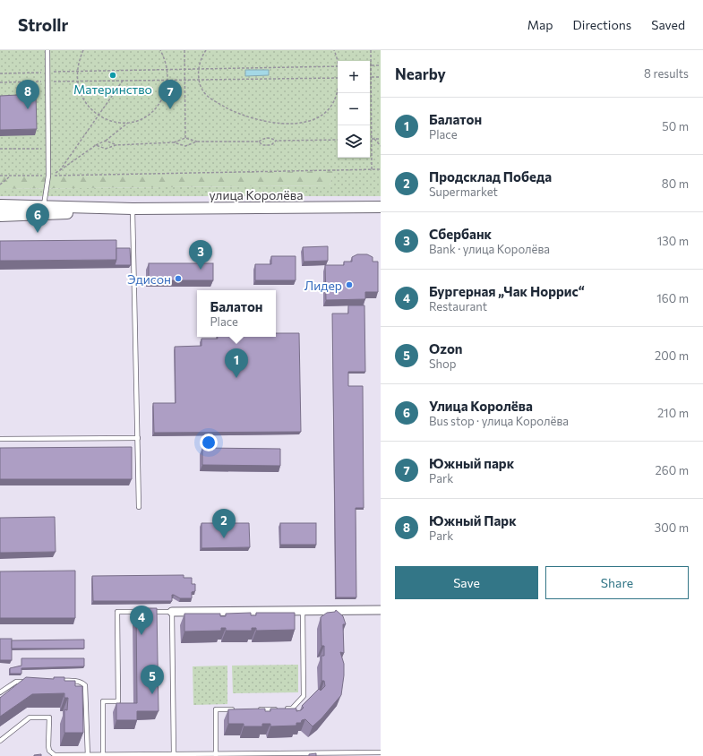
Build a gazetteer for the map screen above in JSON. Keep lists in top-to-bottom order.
{
  "streets": {
    "street": ["улица Королёва"]
  },
  "places": ["Материнство", "Эдисон", "Лидер"],
  "page": {
    "header": "Strollr",
    "nav": ["Map", "Directions", "Saved"],
    "heading": ["Nearby", "8 results"],
    "map_buttons": ["+", "−"],
    "pins": [
      "7",
      "8",
      "6",
      "3",
      "1",
      "2",
      "4",
      "5"
    ],
    "list": [
      {
        "mark": "1",
        "name": "Балатон",
        "note": "Place",
        "value": "50 m"
      },
      {
        "mark": "2",
        "name": "Продсклад Победа",
        "note": "Supermarket",
        "value": "80 m"
      },
      {
        "mark": "3",
        "name": "Сбербанк",
        "note": "Bank · улица Королёва",
        "value": "130 m"
      },
      {
        "mark": "4",
        "name": "Бургерная „Чак Норрис“",
        "note": "Restaurant",
        "value": "160 m"
      },
      {
        "mark": "5",
        "name": "Ozon",
        "note": "Shop",
        "value": "200 m"
      },
      {
        "mark": "6",
        "name": "Улица Королёва",
        "note": "Bus stop · улица Королёва",
        "value": "210 m"
      },
      {
        "mark": "7",
        "name": "Южный парк",
        "note": "Park",
        "value": "260 m"
      },
      {
        "mark": "8",
        "name": "Южный Парк",
        "note": "Park",
        "value": "300 m"
      }
    ],
    "popup": ["Балатон", "Place"],
    "buttons": ["Save", "Share"]
  }
}
